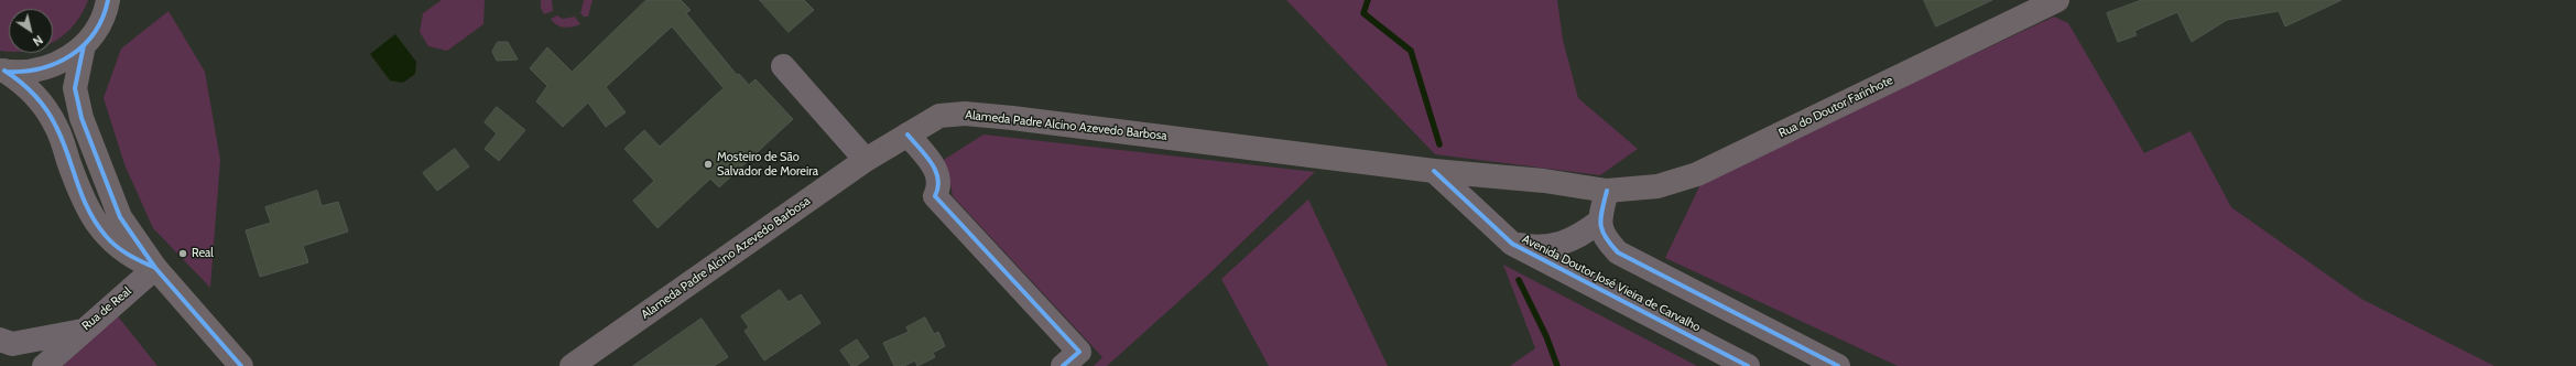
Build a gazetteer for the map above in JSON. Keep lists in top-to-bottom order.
{
  "streets": {
    "main road": ["Rua do Doutor Farinhote", "Alameda Padre Alcino Azevedo Barbosa"],
    "street": ["Avenida Doutor José Vieira de Carvalho", "Rua de Real"]
  },
  "crossings": [
    ["Rua do Doutor Farinhote", "Alameda Padre Alcino Azevedo Barbosa"],
    ["Alameda Padre Alcino Azevedo Barbosa", "Avenida Doutor José Vieira de Carvalho"]
  ],
  "places": ["Mosteiro de São Salvador de Moreira", "Real"],
  "north": "bottom right"
}
